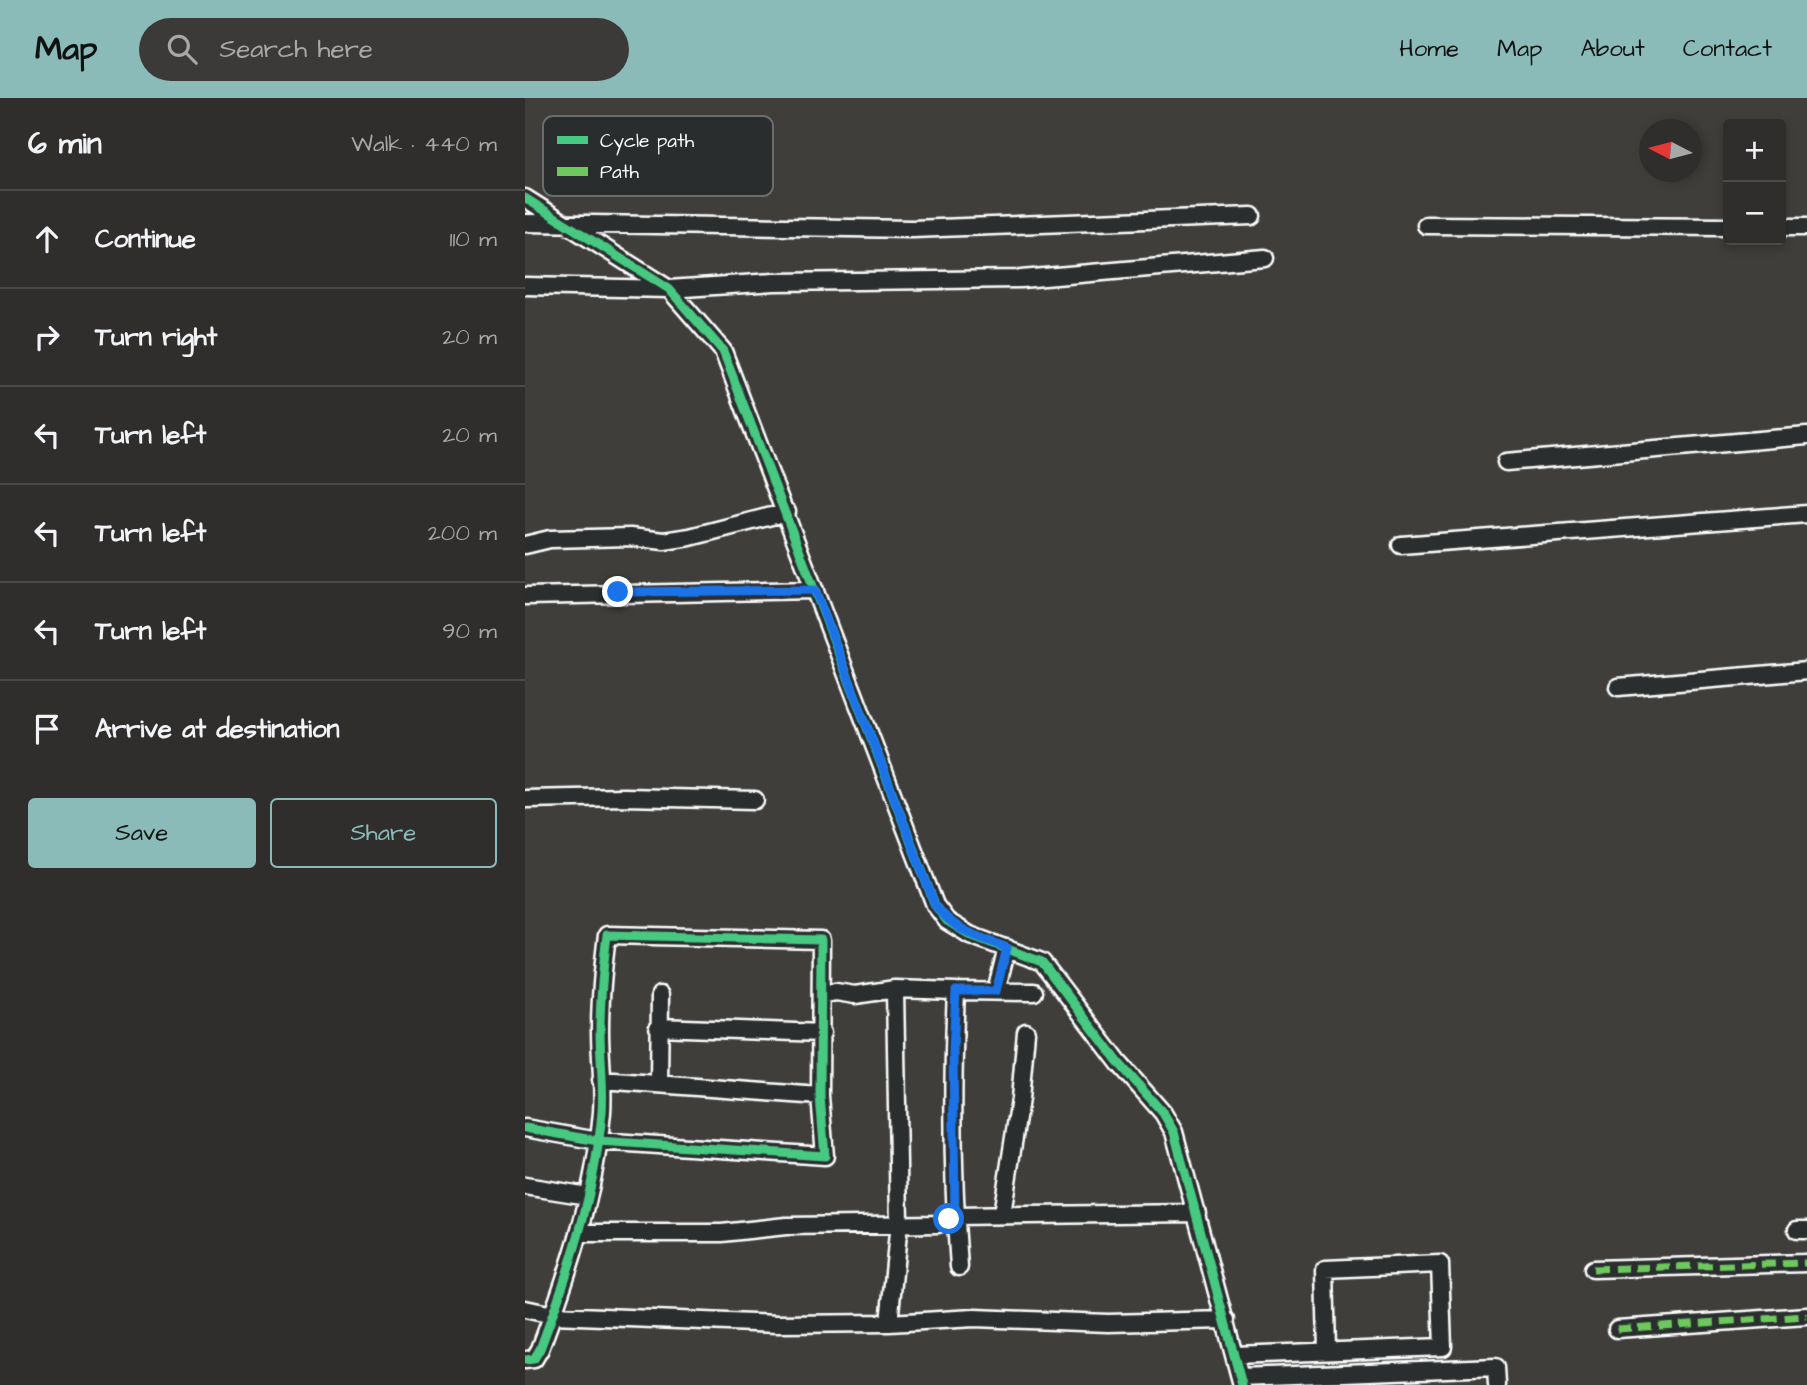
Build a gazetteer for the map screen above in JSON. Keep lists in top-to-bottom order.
{
  "legend": ["Cycle path", "Path"],
  "north": "left",
  "page": {
    "header": "Map",
    "search": "Search here",
    "nav": [
      "Home",
      "Map",
      "About",
      "Contact"
    ],
    "heading": ["6 min", "Walk · 440 m"],
    "map_buttons": ["+", "−"],
    "list": [
      ["Continue", "110 m"],
      ["Turn right", "20 m"],
      ["Turn left", "20 m"],
      ["Turn left", "200 m"],
      ["Turn left", "90 m"],
      "Arrive at destination"
    ],
    "buttons": ["Save", "Share"]
  }
}
